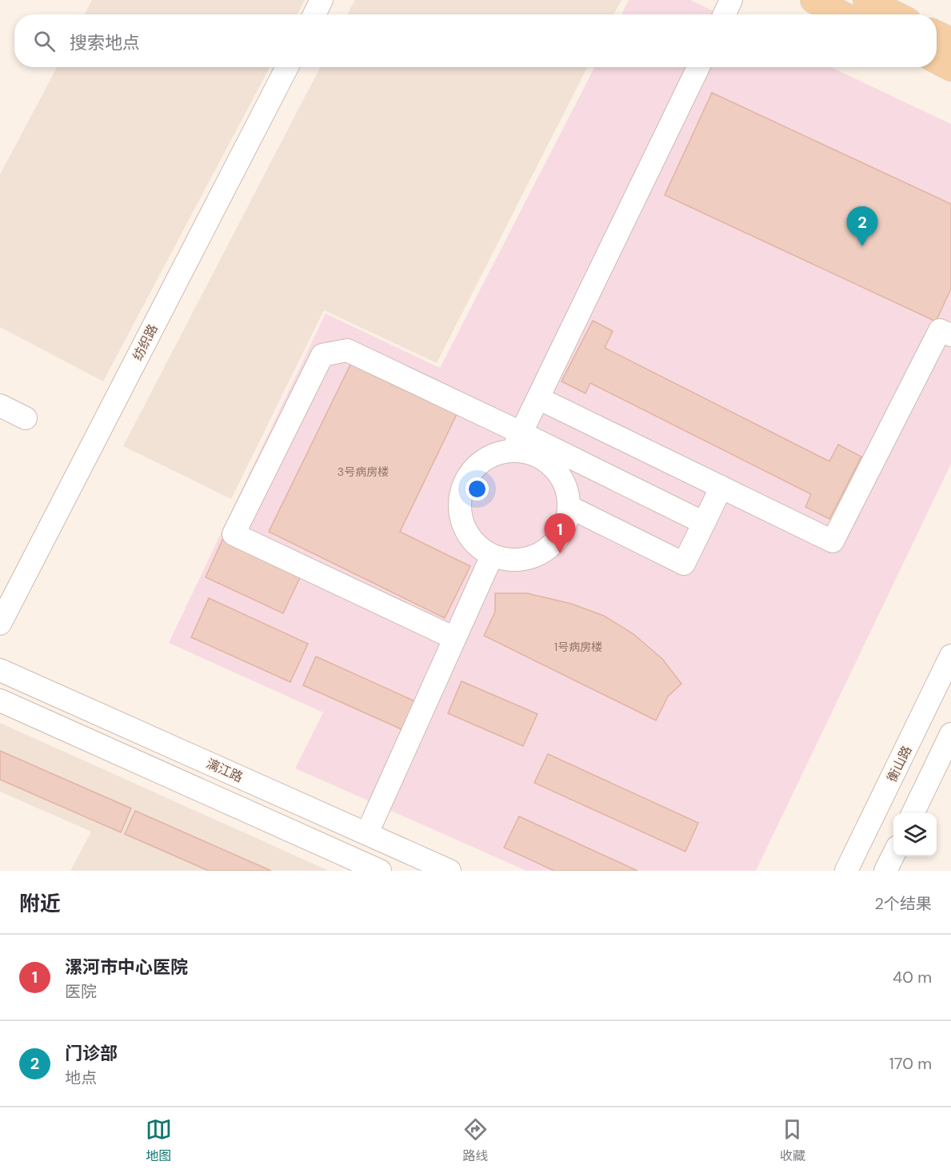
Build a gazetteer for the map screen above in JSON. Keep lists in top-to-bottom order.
{
  "streets": {
    "street": ["纺织路", "衡山路", "漓江路"]
  },
  "house_numbers": ["3号病房楼", "1号病房楼"],
  "page": {
    "search": "搜索地点",
    "pins": ["2", "1"],
    "heading": ["附近", "2个结果"],
    "list": [
      {
        "mark": "1",
        "name": "漯河市中心医院",
        "note": "医院",
        "value": "40 m"
      },
      {
        "mark": "2",
        "name": "门诊部",
        "note": "地点",
        "value": "170 m"
      }
    ],
    "nav": ["地图", "路线", "收藏"]
  }
}
